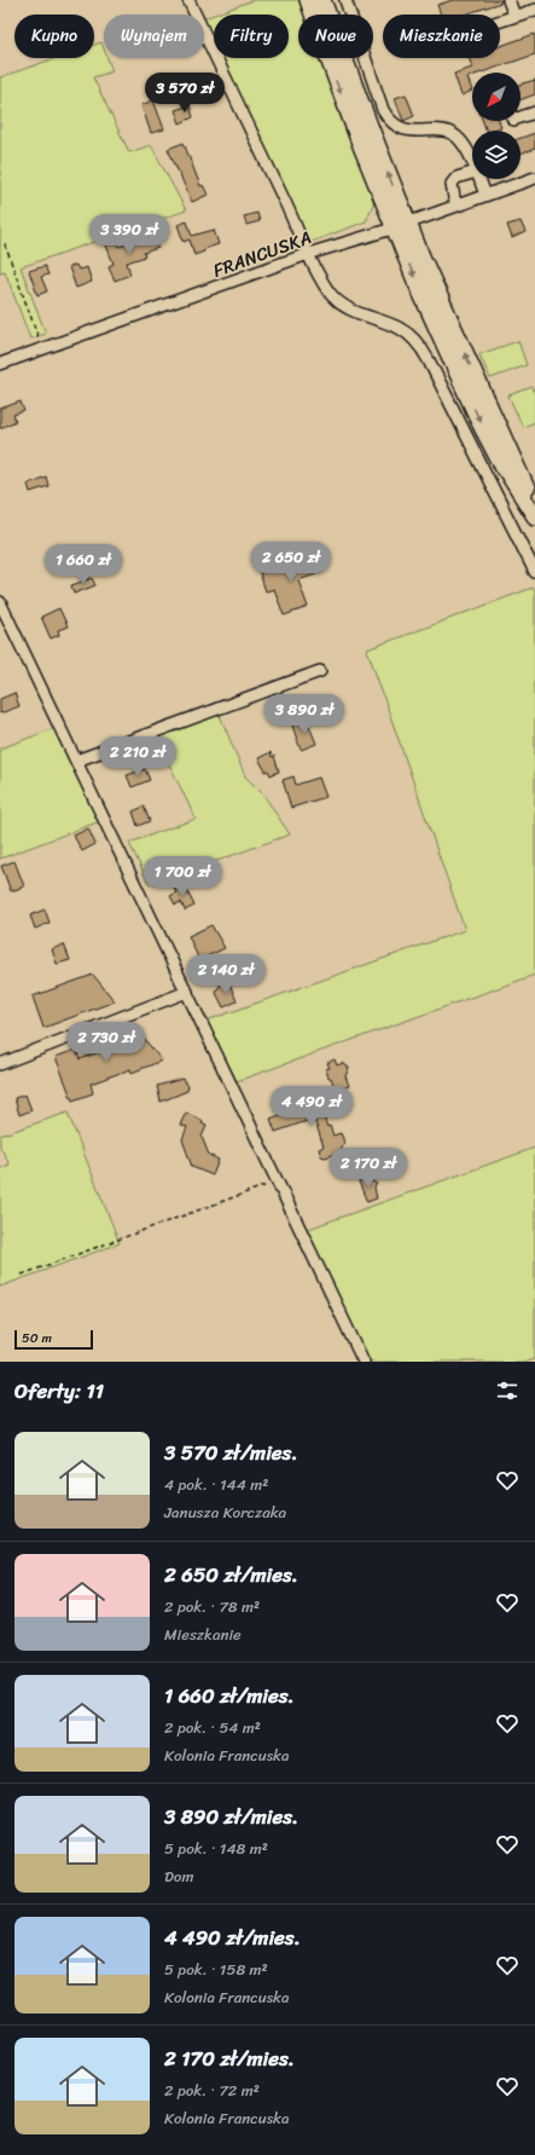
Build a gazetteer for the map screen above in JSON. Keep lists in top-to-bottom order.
{
  "streets": {
    "street": ["FRANCUSKA"]
  },
  "scale_bar": "50 m",
  "north": "bottom left",
  "page": {
    "chip": [
      "Kupno",
      "Wynajem",
      "Filtry",
      "Nowe",
      "Mieszkanie"
    ],
    "price": [
      "3 570 zł",
      "3 390 zł",
      "2 650 zł",
      "1 660 zł",
      "3 890 zł",
      "2 210 zł",
      "1 700 zł",
      "2 140 zł",
      "2 730 zł",
      "4 490 zł",
      "2 170 zł"
    ],
    "scale": "50 m",
    "heading": "Oferty: 11",
    "list": [
      {
        "name": "3 570 zł/mies.",
        "note": "4 pok. · 144 m² · Janusza Korczaka"
      },
      {
        "name": "2 650 zł/mies.",
        "note": "2 pok. · 78 m² · Mieszkanie"
      },
      {
        "name": "1 660 zł/mies.",
        "note": "2 pok. · 54 m² · Kolonia Francuska"
      },
      {
        "name": "3 890 zł/mies.",
        "note": "5 pok. · 148 m² · Dom"
      },
      {
        "name": "4 490 zł/mies.",
        "note": "5 pok. · 158 m² · Kolonia Francuska"
      },
      {
        "name": "2 170 zł/mies.",
        "note": "2 pok. · 72 m² · Kolonia Francuska"
      }
    ]
  }
}
